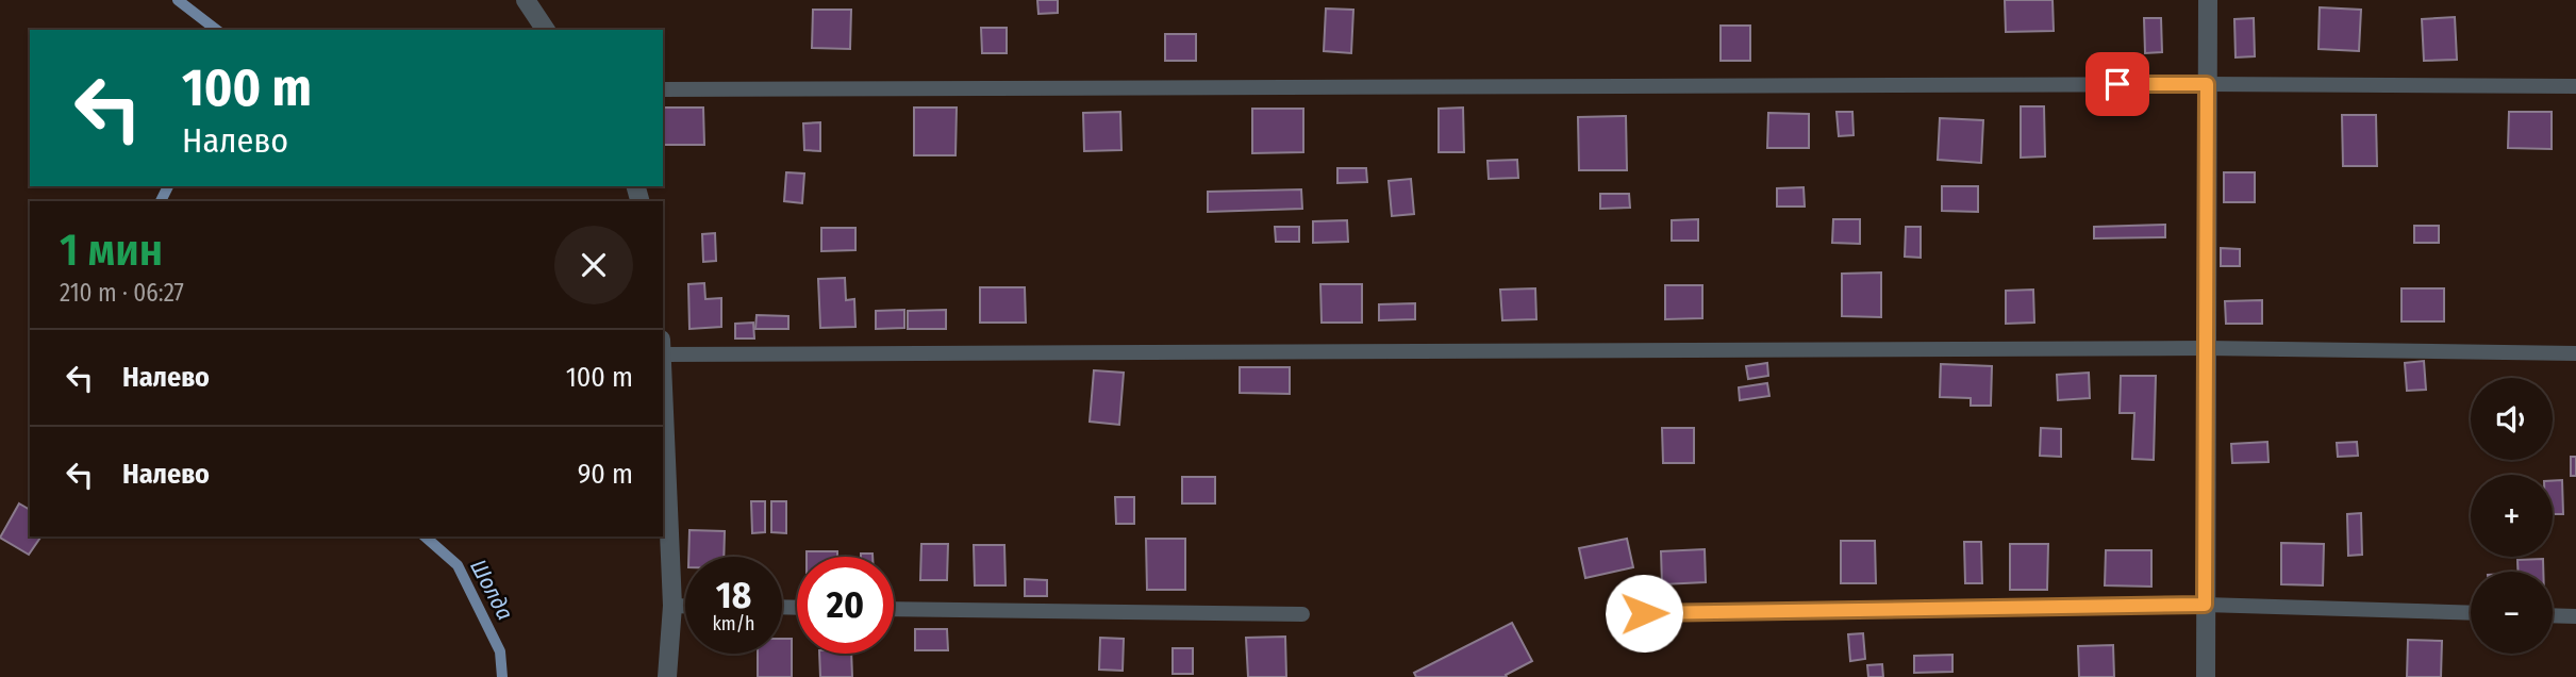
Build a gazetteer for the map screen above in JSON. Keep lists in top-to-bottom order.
{
  "water": ["Шолда"],
  "page": {
    "turn": ["100 m", "Налево"],
    "heading": ["1 мин", "210 m · 06:27"],
    "list": [
      {
        "name": "Налево",
        "value": "100 m"
      },
      {
        "name": "Налево",
        "value": "90 m"
      }
    ],
    "map_buttons": ["+", "−"],
    "speed": "18 km/h",
    "limit": "20"
  }
}
